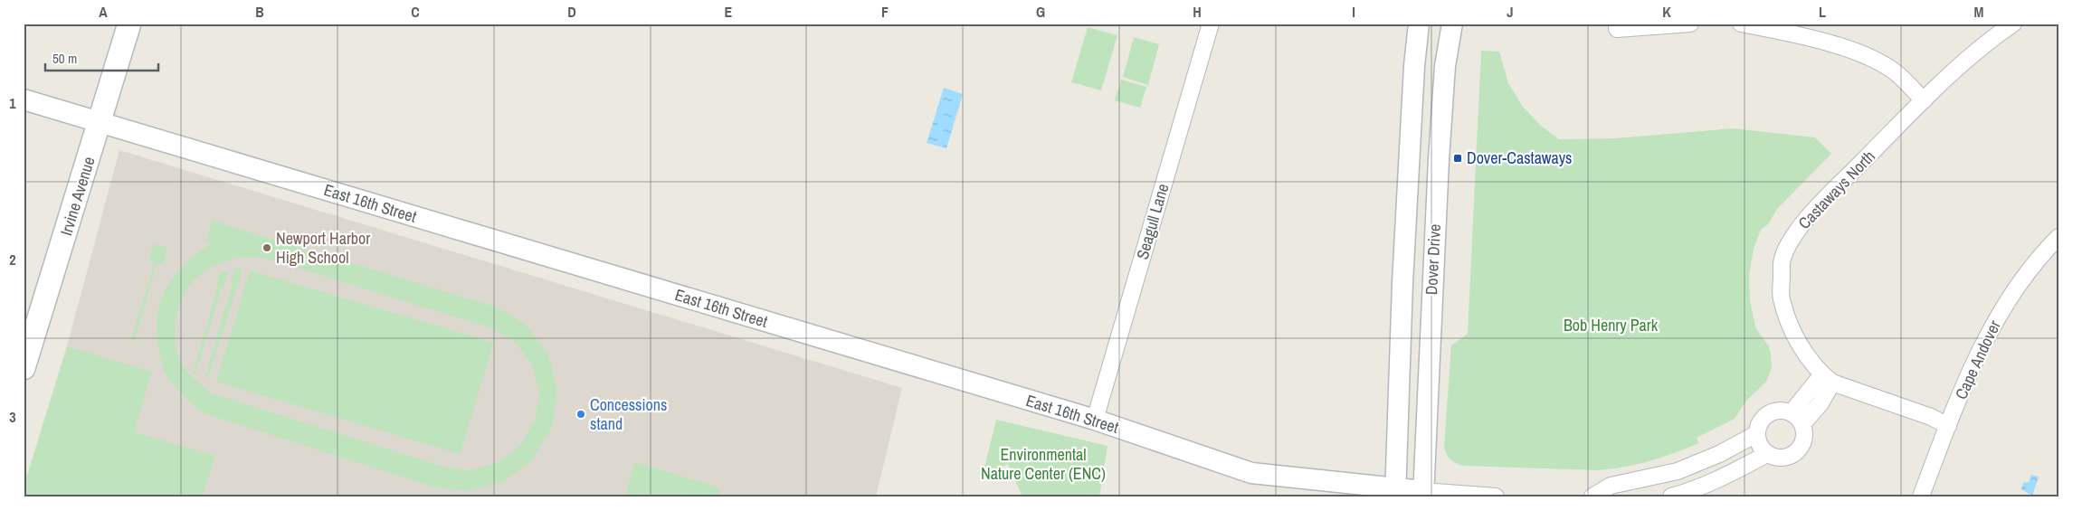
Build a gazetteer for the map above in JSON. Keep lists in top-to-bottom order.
{
  "streets": {
    "main road": ["Irvine Avenue"],
    "street": [
      "Castaways North",
      "East 16th Street",
      "Seagull Lane",
      "Dover Drive",
      "Cape Andover"
    ]
  },
  "crossings": [
    ["Castaways North", "Cape Andover"],
    ["Irvine Avenue", "East 16th Street"],
    ["East 16th Street", "Seagull Lane"],
    ["East 16th Street", "Dover Drive"]
  ],
  "parks": ["Bob Henry Park", "Environmental Nature Center (ENC)"],
  "places": {
    "transit": ["Dover-Castaways"],
    "other": ["Newport Harbor High School", "Concessions stand"]
  },
  "scale_bar": "50 m",
  "grid": {
    "columns": [
      "A",
      "B",
      "C",
      "D",
      "E",
      "F",
      "G",
      "H",
      "I",
      "J",
      "K",
      "L",
      "M"
    ],
    "rows": ["1", "2", "3"]
  }
}
